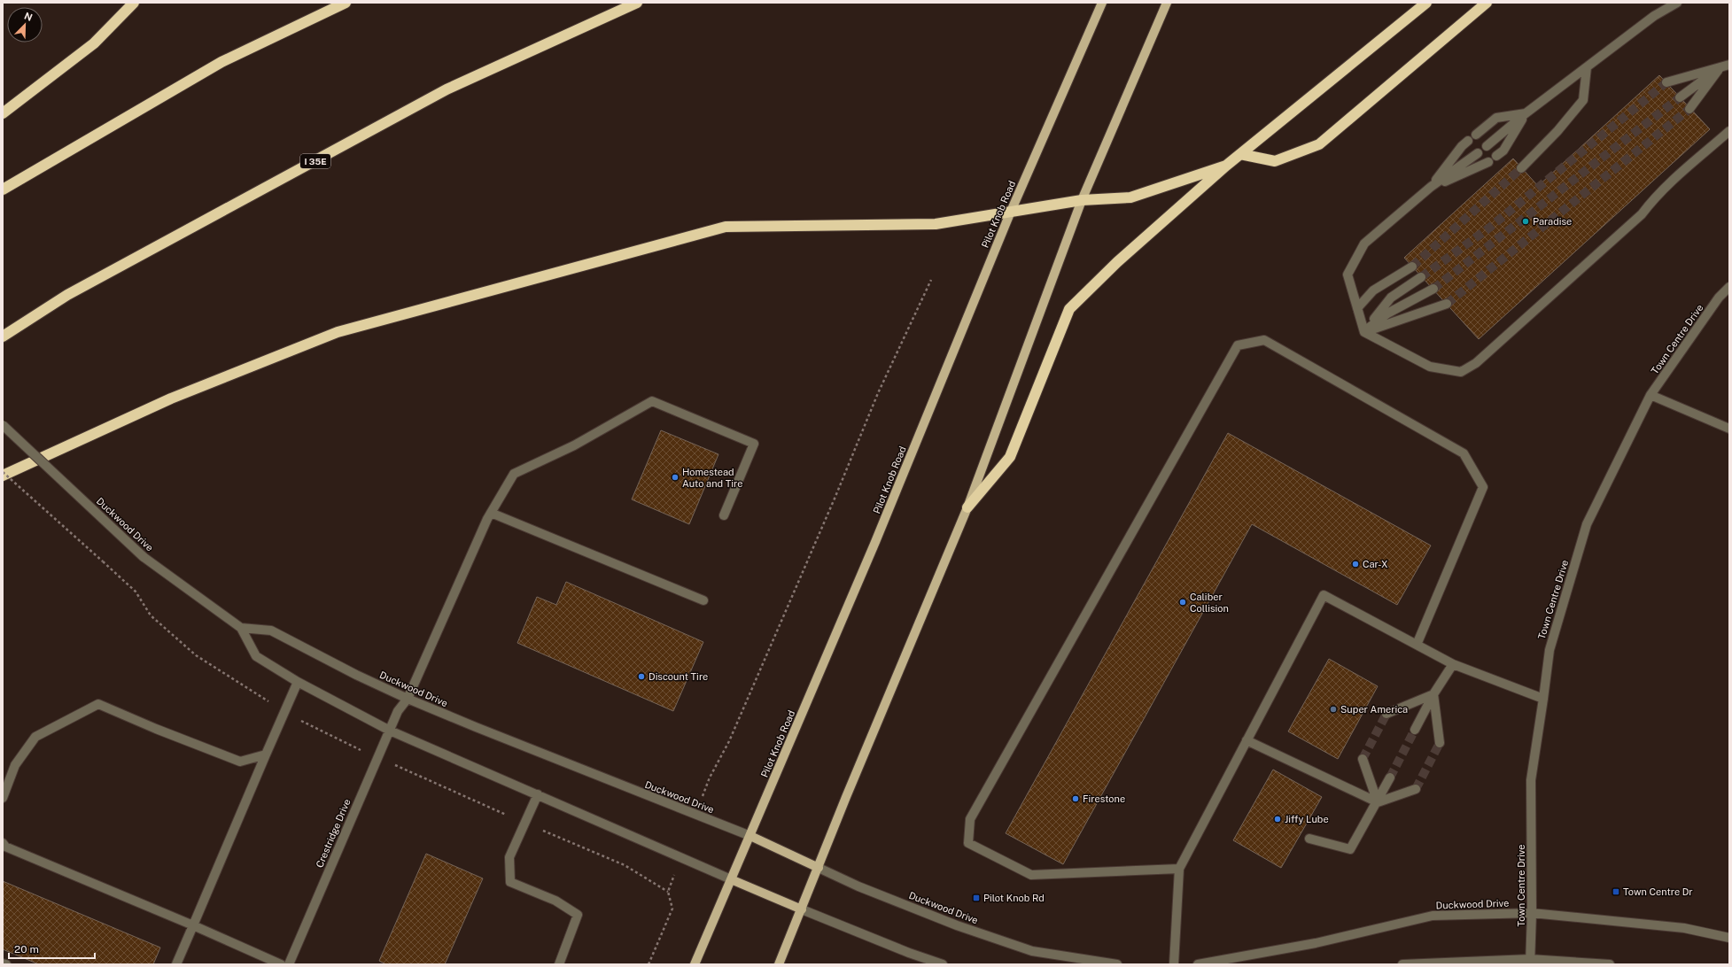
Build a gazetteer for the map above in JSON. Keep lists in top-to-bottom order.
{
  "streets": {
    "highway": ["I 35E"],
    "main road": ["Pilot Knob Road", "Duckwood Drive"],
    "street": ["Town Centre Drive", "Crestridge Drive"]
  },
  "crossings": [
    ["Pilot Knob Road", "Duckwood Drive"],
    ["Town Centre Drive", "Duckwood Drive"],
    ["Duckwood Drive", "Crestridge Drive"]
  ],
  "places": {
    "other": [
      "Paradise",
      "Homestead Auto and Tire",
      "Car-X",
      "Caliber Collision",
      "Discount Tire",
      "Super America",
      "Firestone",
      "Jiffy Lube"
    ],
    "transit": ["Town Centre Dr", "Pilot Knob Rd"]
  },
  "scale_bar": "20 m",
  "north": "top right"
}
